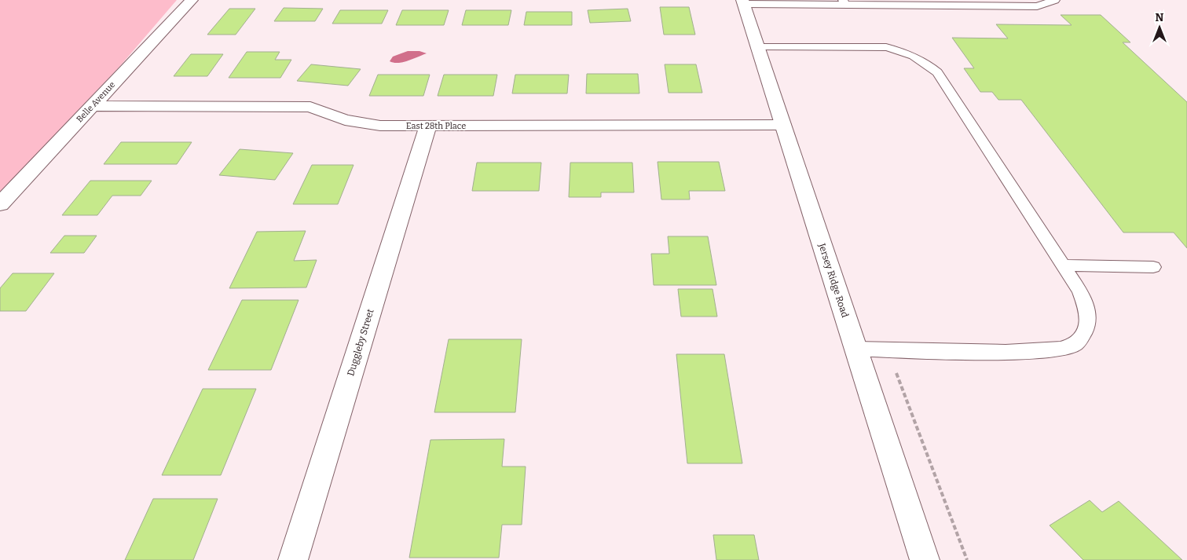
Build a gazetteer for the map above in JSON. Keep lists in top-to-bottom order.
{
  "streets": {
    "street": [
      "Belle Avenue",
      "East 28th Place",
      "Jersey Ridge Road",
      "Duggleby Street"
    ]
  },
  "crossings": [
    ["Belle Avenue", "East 28th Place"],
    ["East 28th Place", "Jersey Ridge Road"],
    ["East 28th Place", "Duggleby Street"]
  ],
  "north": "top"
}
